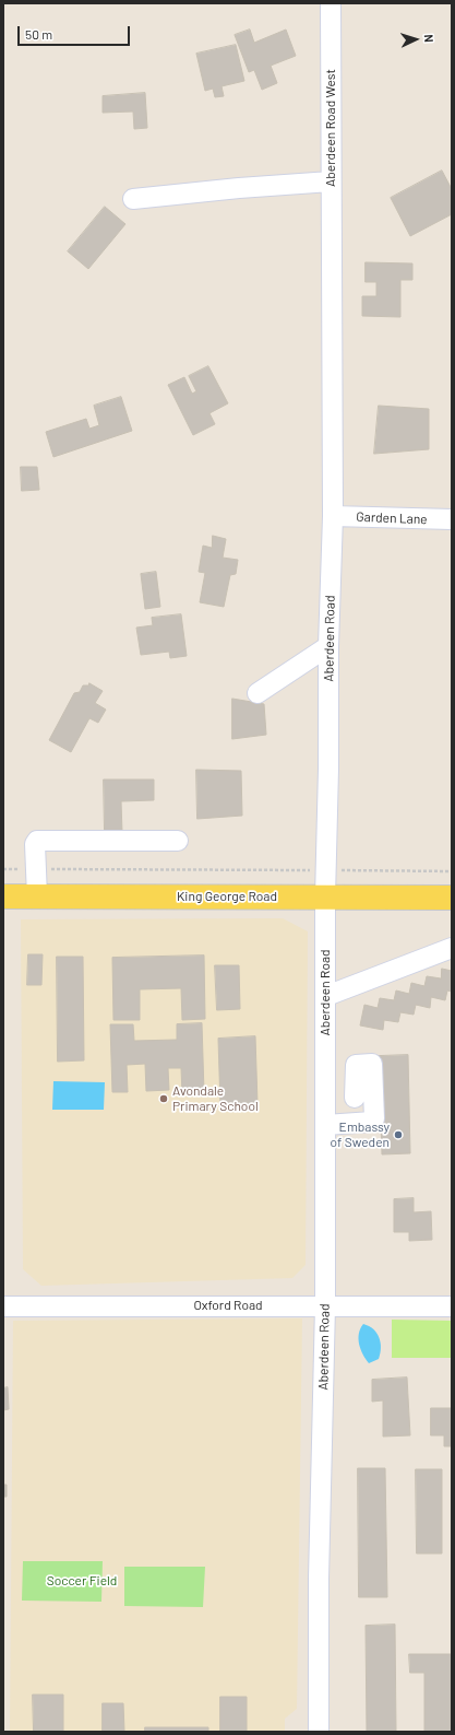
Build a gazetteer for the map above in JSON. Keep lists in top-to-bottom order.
{
  "streets": {
    "main road": ["King George Road"],
    "street": [
      "Aberdeen Road West",
      "Garden Lane",
      "Aberdeen Road",
      "Oxford Road"
    ]
  },
  "crossings": [
    ["Aberdeen Road West", "Aberdeen Road"],
    ["Garden Lane", "Aberdeen Road"],
    ["Aberdeen Road", "King George Road"],
    ["Aberdeen Road", "Oxford Road"]
  ],
  "parks": ["Soccer Field"],
  "places": ["Avondale Primary School", "Embassy of Sweden"],
  "scale_bar": "50 m",
  "north": "right"
}
